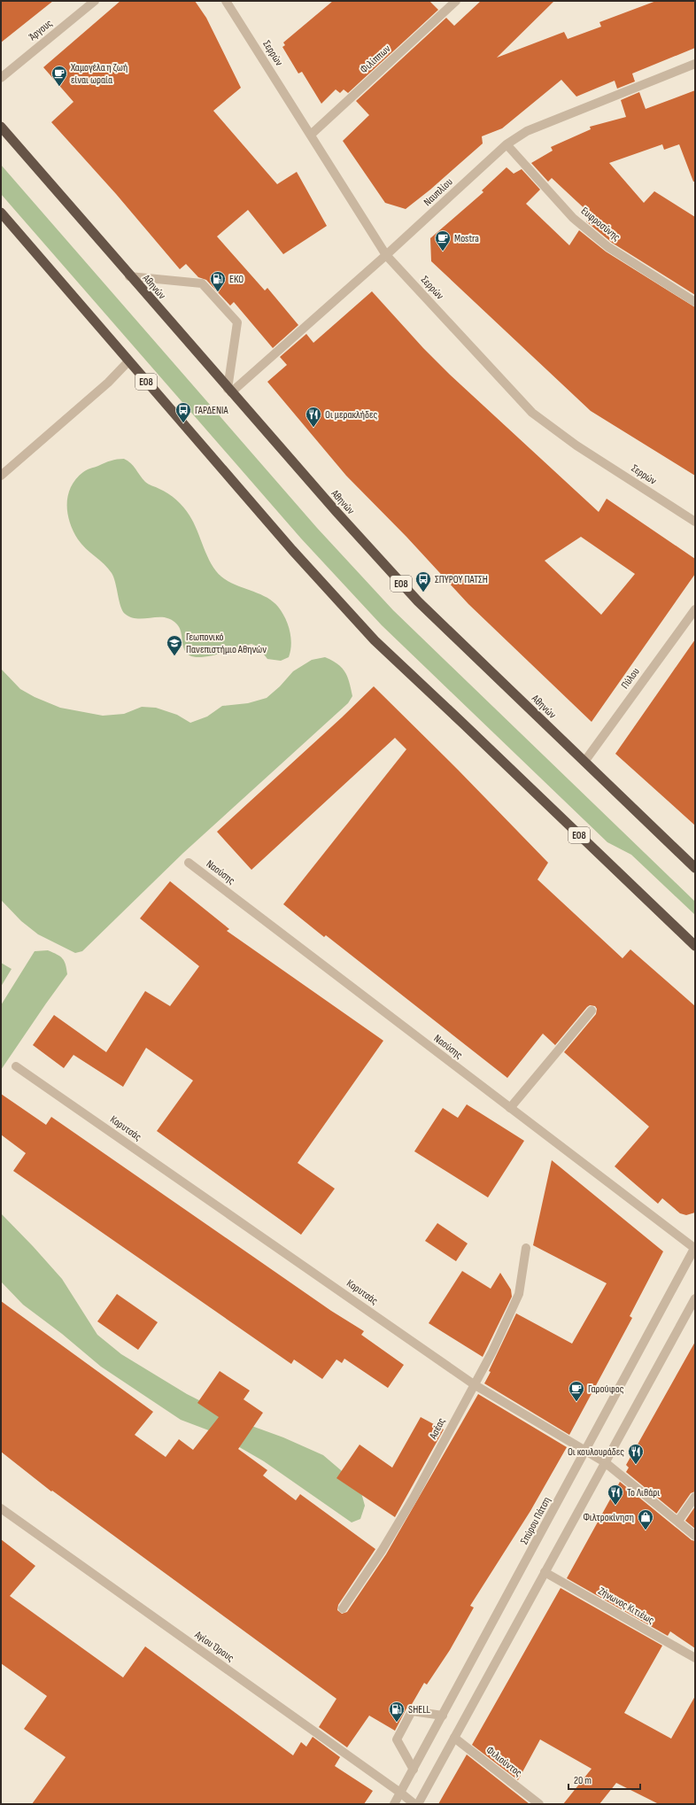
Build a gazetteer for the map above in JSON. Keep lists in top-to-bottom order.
{
  "streets": {
    "highway": ["Αθηνών", "ΕΟ8"],
    "street": [
      "Άργους",
      "Σερρών",
      "Φιλίππων",
      "Ναυπλίου",
      "Ευφροσύνης",
      "Πύλου",
      "Ναούσης",
      "Κορυτσάς",
      "Ασέας",
      "Σπύρου Πάτση",
      "Ζήνωνος Κιτιέως",
      "Αγίου Όρους",
      "Φιλιούντος"
    ]
  },
  "crossings": [
    ["Σερρών", "Φιλίππων"],
    ["Σερρών", "Ναυπλίου"],
    ["Ναυπλίου", "Ευφροσύνης"],
    ["Ναυπλίου", "Αθηνών"],
    ["Αθηνών", "Πύλου"],
    ["Ναούσης", "Σπύρου Πάτση"],
    ["Κορυτσάς", "Ασέας"],
    ["Κορυτσάς", "Σπύρου Πάτση"],
    ["Σπύρου Πάτση", "Αγίου Όρους"]
  ],
  "places": {
    "cafe": ["Χαμογέλα η ζωή είναι ωραία", "Mostra", "Γαρούφος"],
    "fuel station": ["EKO", "SHELL"],
    "bus stop": ["ΓΑΡΔΕΝΙΑ", "ΣΠΥΡΟΥ ΠΑΤΣΗ"],
    "restaurant": ["Οι μερακλήδες", "Οι κουλουράδες", "Το Λιθάρι"],
    "school or university": ["Γεωπονικό Πανεπιστήμιο Αθηνών"],
    "shop": ["Φιλτροκίνηση"]
  },
  "scale_bar": "20 m"
}
